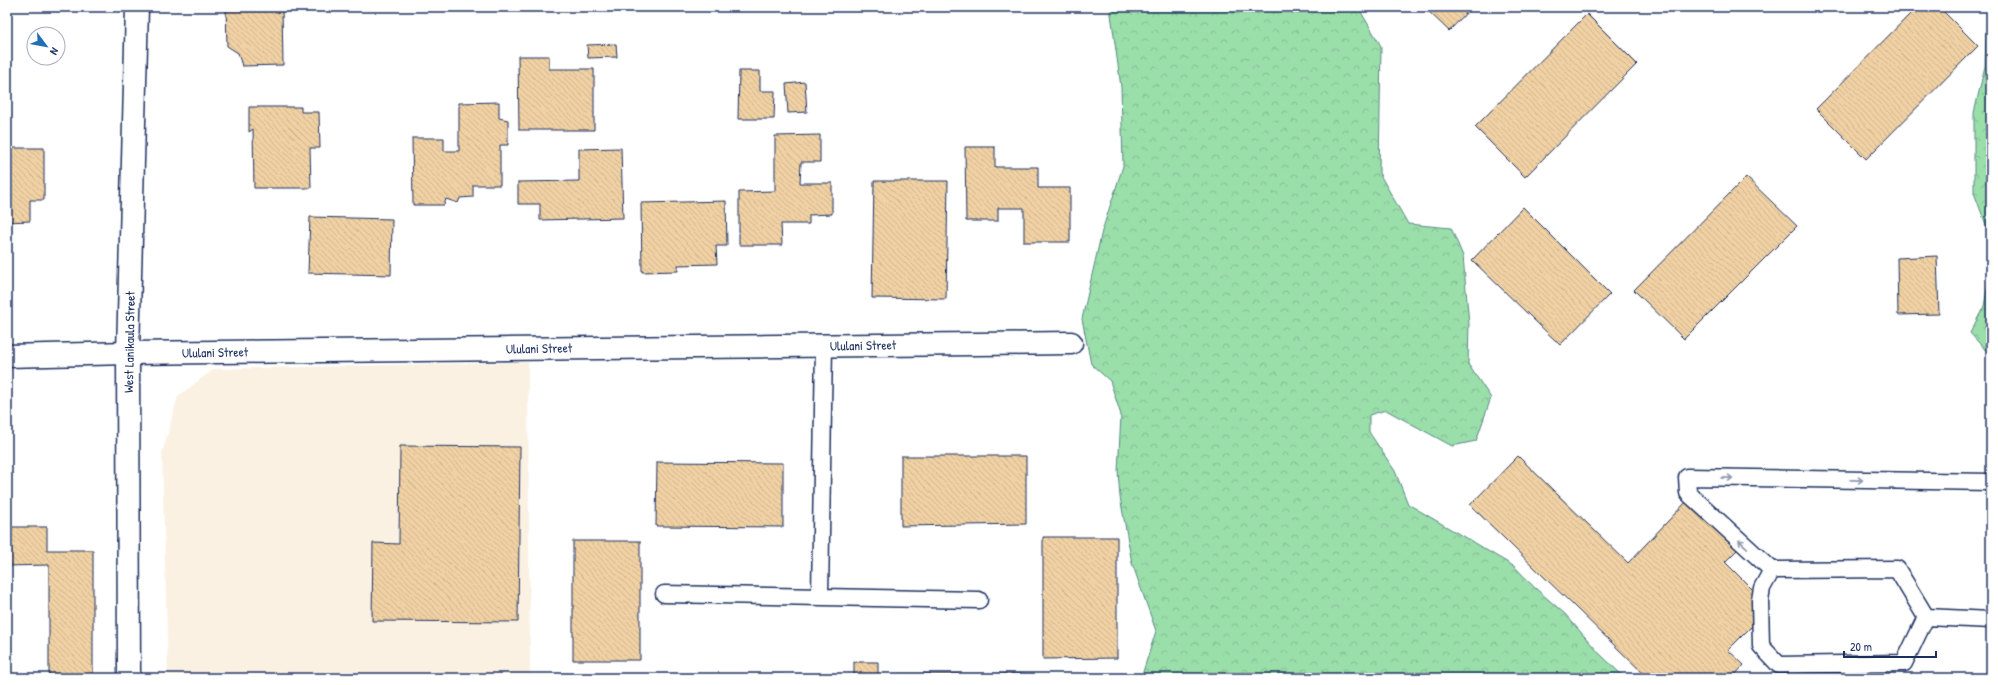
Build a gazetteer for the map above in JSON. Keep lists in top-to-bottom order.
{
  "streets": {
    "street": ["West Lanikaula Street", "Ululani Street"]
  },
  "crossings": [
    ["West Lanikaula Street", "Ululani Street"]
  ],
  "scale_bar": "20 m",
  "north": "bottom right"
}
